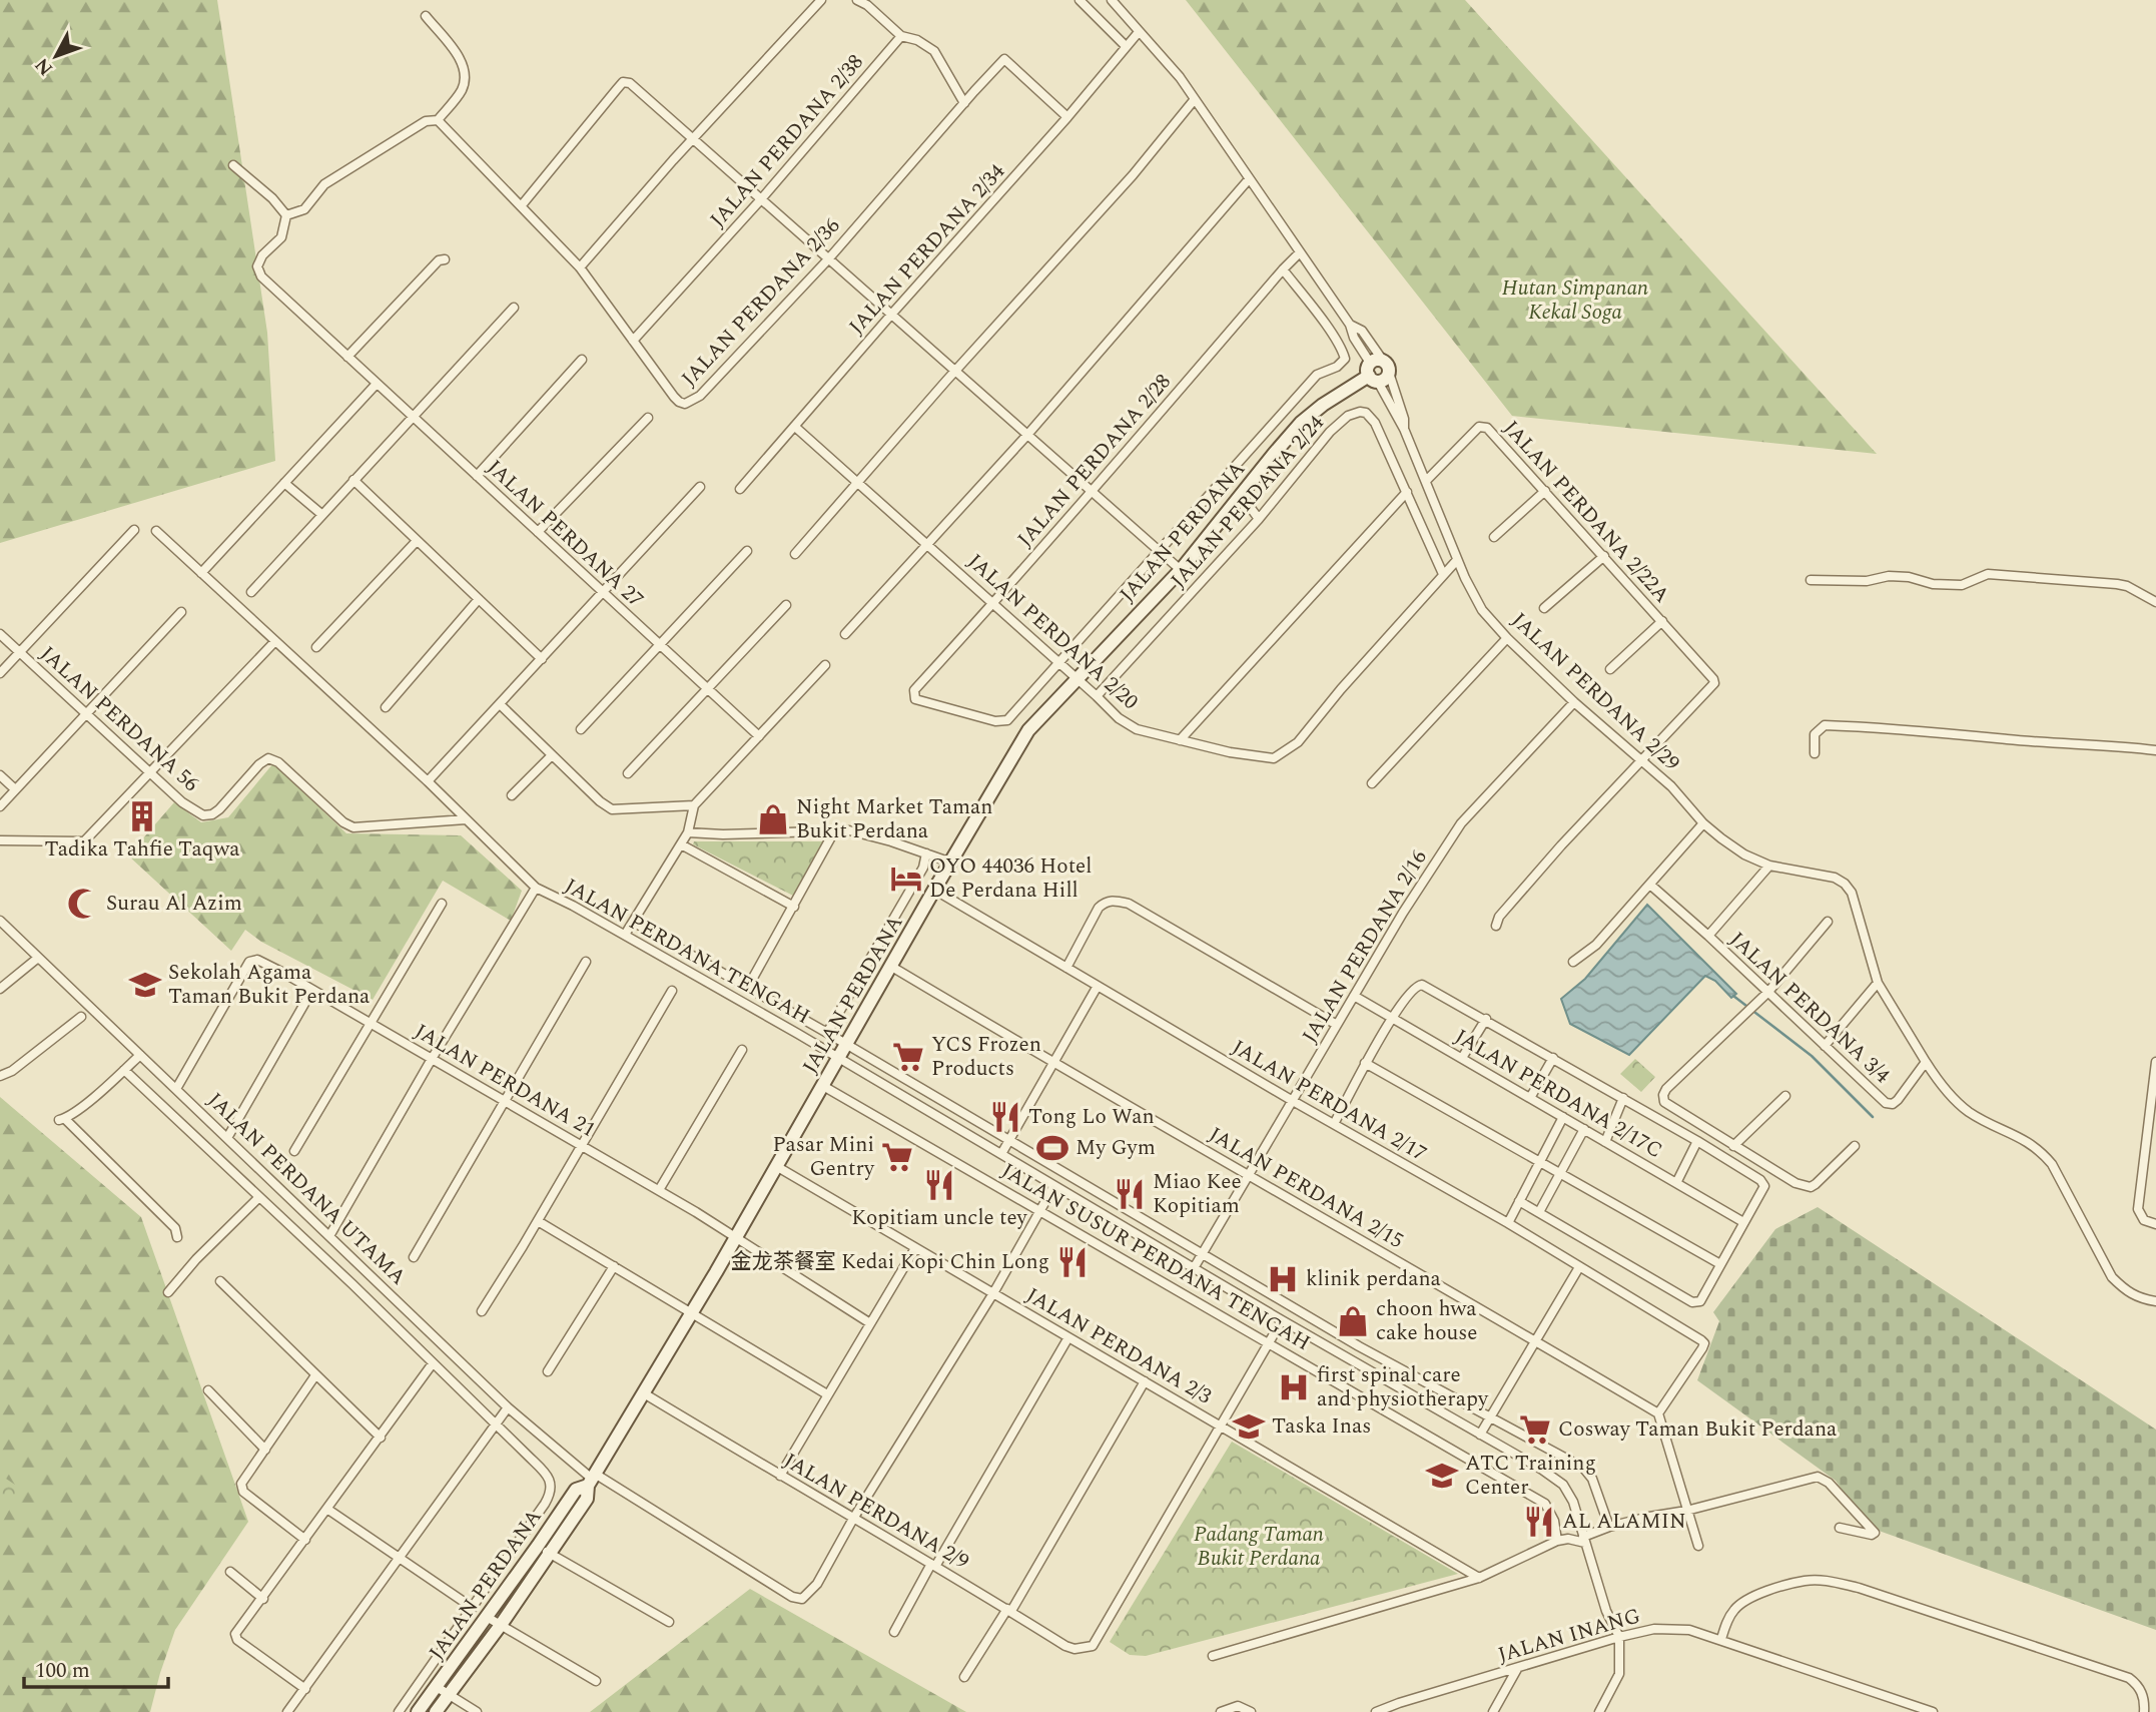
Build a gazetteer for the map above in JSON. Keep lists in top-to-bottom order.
{
  "streets": {
    "street": [
      "JALAN PERDANA 2/38",
      "JALAN PERDANA 2/34",
      "JALAN PERDANA 2/36",
      "JALAN PERDANA 2/28",
      "JALAN PERDANA 2/24",
      "JALAN PERDANA 2/22A",
      "JALAN PERDANA",
      "JALAN PERDANA 27",
      "JALAN PERDANA 2/20",
      "JALAN PERDANA 2/29",
      "JALAN PERDANA 56",
      "JALAN PERDANA 2/16",
      "JALAN PERDANA TENGAH",
      "JALAN PERDANA 3/4",
      "JALAN PERDANA 21",
      "JALAN PERDANA 2/17C",
      "JALAN PERDANA 2/17",
      "JALAN PERDANA 2/15",
      "JALAN PERDANA UTAMA",
      "JALAN SUSUR PERDANA TENGAH",
      "JALAN PERDANA 2/3",
      "JALAN PERDANA 2/9",
      "JALAN INANG"
    ]
  },
  "crossings": [
    ["JALAN PERDANA 2/38", "JALAN PERDANA 2/36"],
    ["JALAN PERDANA 2/34", "JALAN PERDANA 2/36"],
    ["JALAN PERDANA 2/34", "JALAN PERDANA 2/20"],
    ["JALAN PERDANA 2/28", "JALAN PERDANA 2/20"],
    ["JALAN PERDANA 2/24", "JALAN PERDANA 2/20"],
    ["JALAN PERDANA 2/22A", "JALAN PERDANA 2/29"],
    ["JALAN PERDANA", "JALAN PERDANA 2/20"],
    ["JALAN PERDANA", "JALAN PERDANA TENGAH"],
    ["JALAN PERDANA", "JALAN PERDANA 21"],
    ["JALAN PERDANA", "JALAN PERDANA 2/17"],
    ["JALAN PERDANA", "JALAN PERDANA 2/15"],
    ["JALAN PERDANA", "JALAN PERDANA UTAMA"],
    ["JALAN PERDANA", "JALAN SUSUR PERDANA TENGAH"],
    ["JALAN PERDANA", "JALAN PERDANA 2/3"],
    ["JALAN PERDANA", "JALAN PERDANA 2/9"],
    ["JALAN PERDANA 2/20", "JALAN PERDANA 2/29"],
    ["JALAN PERDANA 2/29", "JALAN PERDANA 2/16"],
    ["JALAN PERDANA 2/29", "JALAN PERDANA 3/4"],
    ["JALAN PERDANA 56", "JALAN PERDANA TENGAH"],
    ["JALAN PERDANA 2/16", "JALAN PERDANA TENGAH"],
    ["JALAN PERDANA 2/16", "JALAN PERDANA 2/17C"],
    ["JALAN PERDANA 2/16", "JALAN PERDANA 2/17"],
    ["JALAN PERDANA 2/16", "JALAN PERDANA 2/15"],
    ["JALAN PERDANA 2/16", "JALAN SUSUR PERDANA TENGAH"],
    ["JALAN PERDANA TENGAH", "JALAN PERDANA UTAMA"],
    ["JALAN PERDANA TENGAH", "JALAN INANG"],
    ["JALAN PERDANA 21", "JALAN PERDANA UTAMA"],
    ["JALAN PERDANA 2/17", "JALAN PERDANA 2/15"],
    ["JALAN PERDANA UTAMA", "JALAN SUSUR PERDANA TENGAH"],
    ["JALAN PERDANA UTAMA", "JALAN PERDANA 2/3"],
    ["JALAN PERDANA UTAMA", "JALAN PERDANA 2/9"],
    ["JALAN PERDANA 2/3", "JALAN PERDANA 2/9"]
  ],
  "parks": ["Hutan Simpanan Kekal Soga", "Padang Taman Bukit Perdana"],
  "places": {
    "building": ["Tadika Tahfie Taqwa"],
    "shop": ["Night Market Taman Bukit Perdana", "choon hwa cake house"],
    "hotel": ["OYO 44036 Hotel De Perdana Hill"],
    "mosque": ["Surau Al Azim"],
    "school or university": ["Sekolah Agama Taman Bukit Perdana", "Taska Inas", "ATC Training Center"],
    "supermarket": ["YCS Frozen Products", "Pasar Mini Gentry", "Cosway Taman Bukit Perdana"],
    "restaurant": [
      "Tong Lo Wan",
      "Kopitiam uncle tey",
      "Miao Kee Kopitiam",
      "金龙茶餐室 Kedai Kopi Chin Long",
      "AL ALAMIN"
    ],
    "sports": ["My Gym"],
    "hospital": ["klinik perdana", "first spinal care and physiotherapy"]
  },
  "scale_bar": "100 m",
  "north": "bottom left"
}
